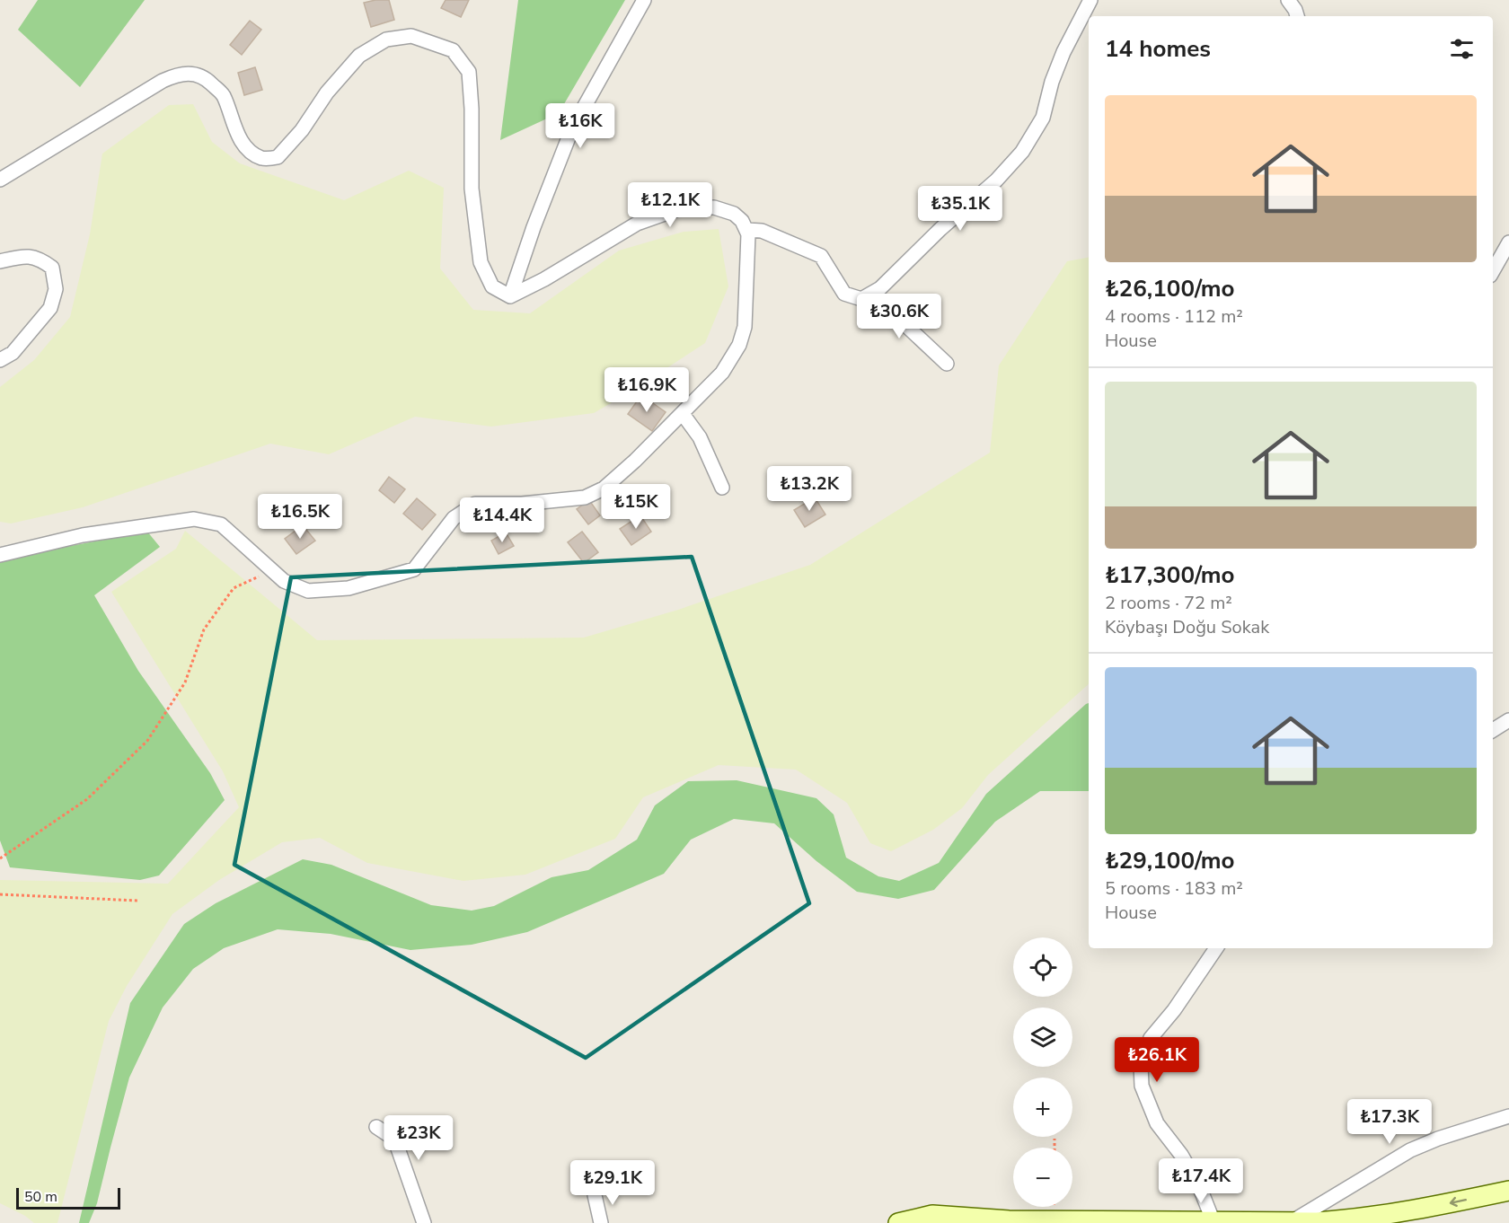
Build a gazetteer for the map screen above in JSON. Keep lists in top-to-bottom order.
{
  "scale_bar": "50 m",
  "page": {
    "heading": "14 homes",
    "list": [
      {
        "name": "₺26,100/mo",
        "note": "4 rooms · 112 m² · House"
      },
      {
        "name": "₺17,300/mo",
        "note": "2 rooms · 72 m² · Köybaşı Doğu Sokak"
      },
      {
        "name": "₺29,100/mo",
        "note": "5 rooms · 183 m² · House"
      }
    ],
    "price": [
      "₺16K",
      "₺12.1K",
      "₺35.1K",
      "₺30.6K",
      "₺16.9K",
      "₺13.2K",
      "₺15K",
      "₺16.5K",
      "₺14.4K",
      "₺26.1K",
      "₺17.3K",
      "₺23K",
      "₺17.4K",
      "₺29.1K"
    ],
    "map_buttons": ["+", "−"],
    "scale": "50 m"
  }
}
